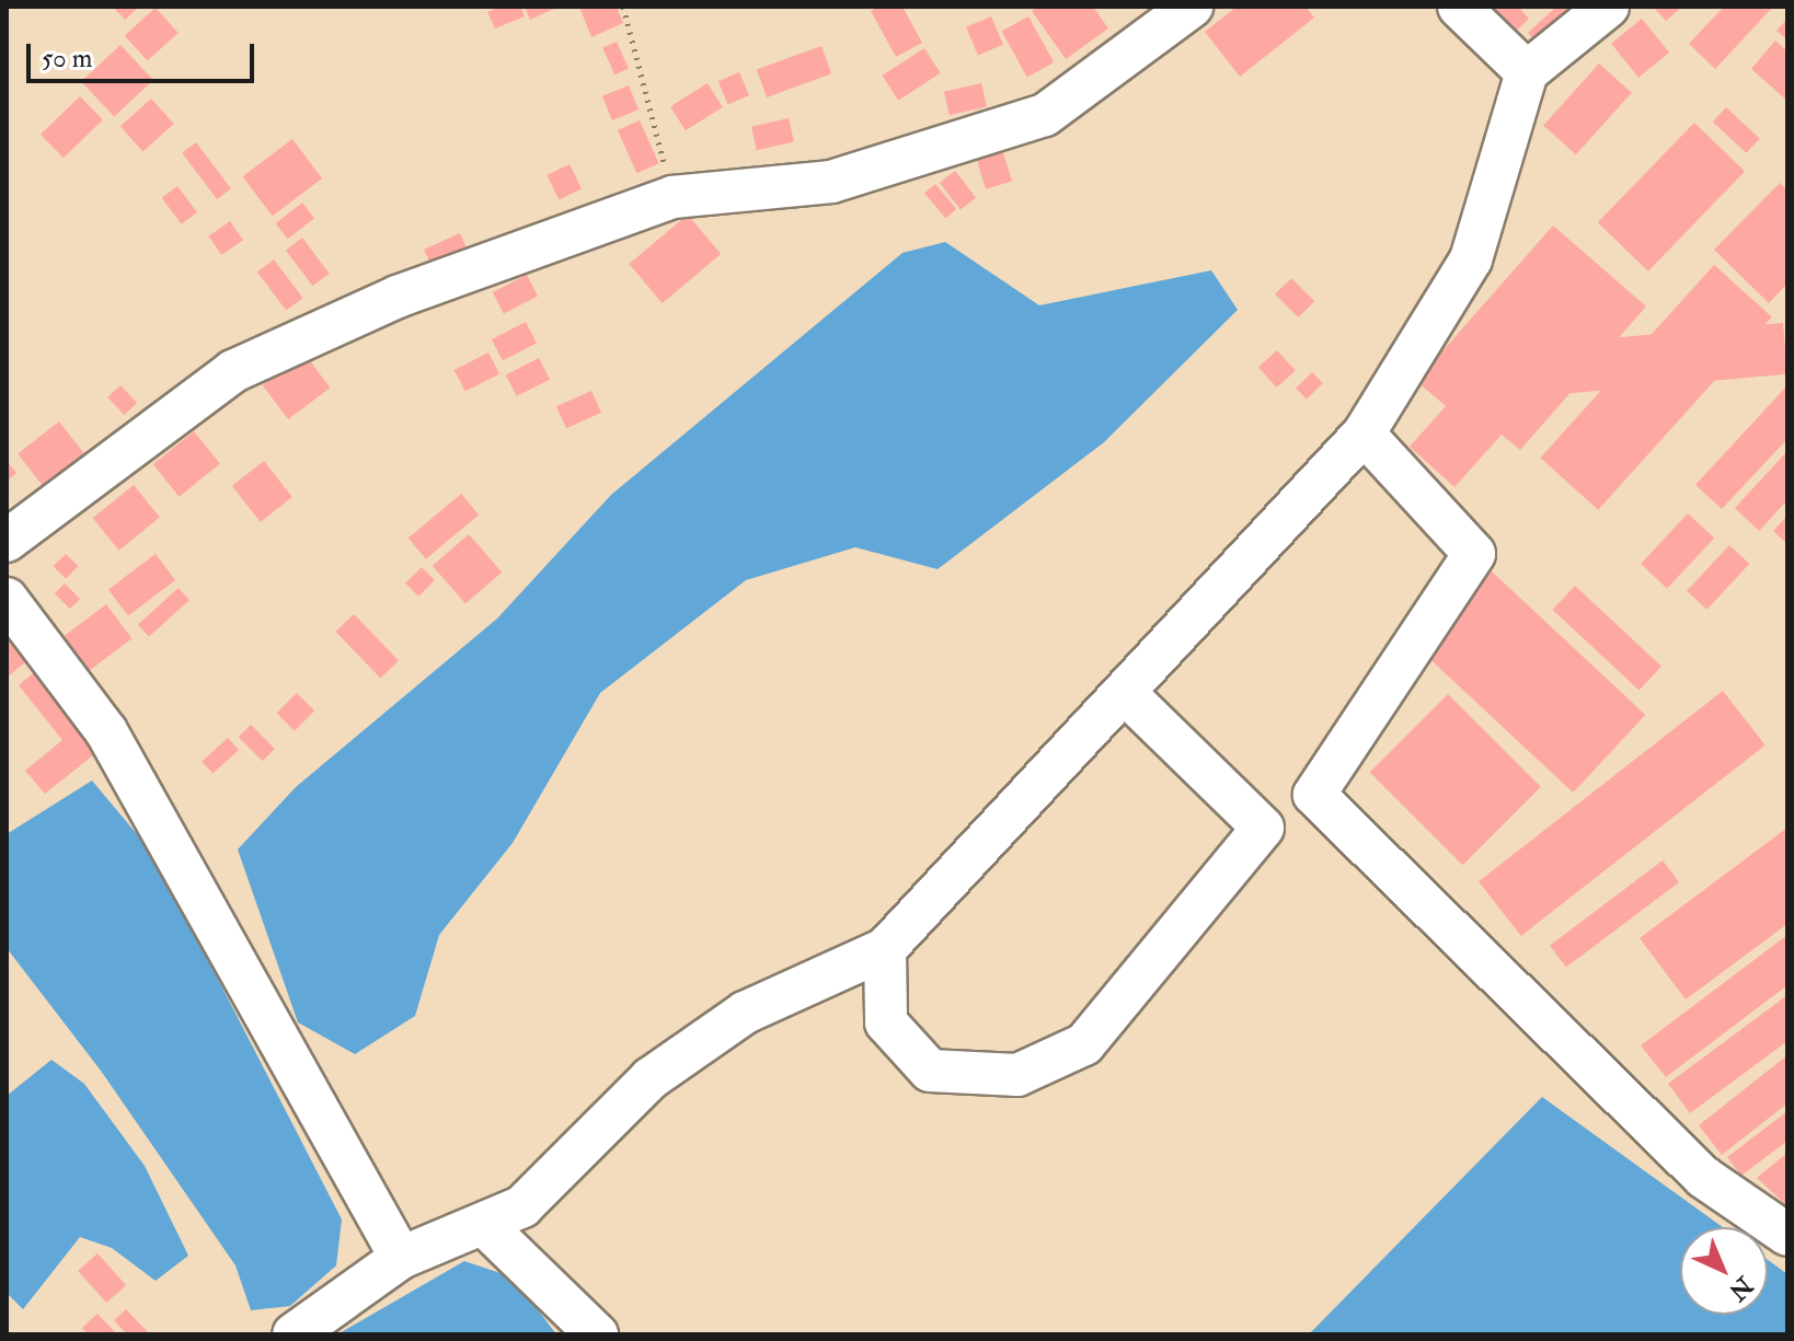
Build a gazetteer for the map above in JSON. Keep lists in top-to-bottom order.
{
  "scale_bar": "50 m",
  "north": "bottom right"
}
